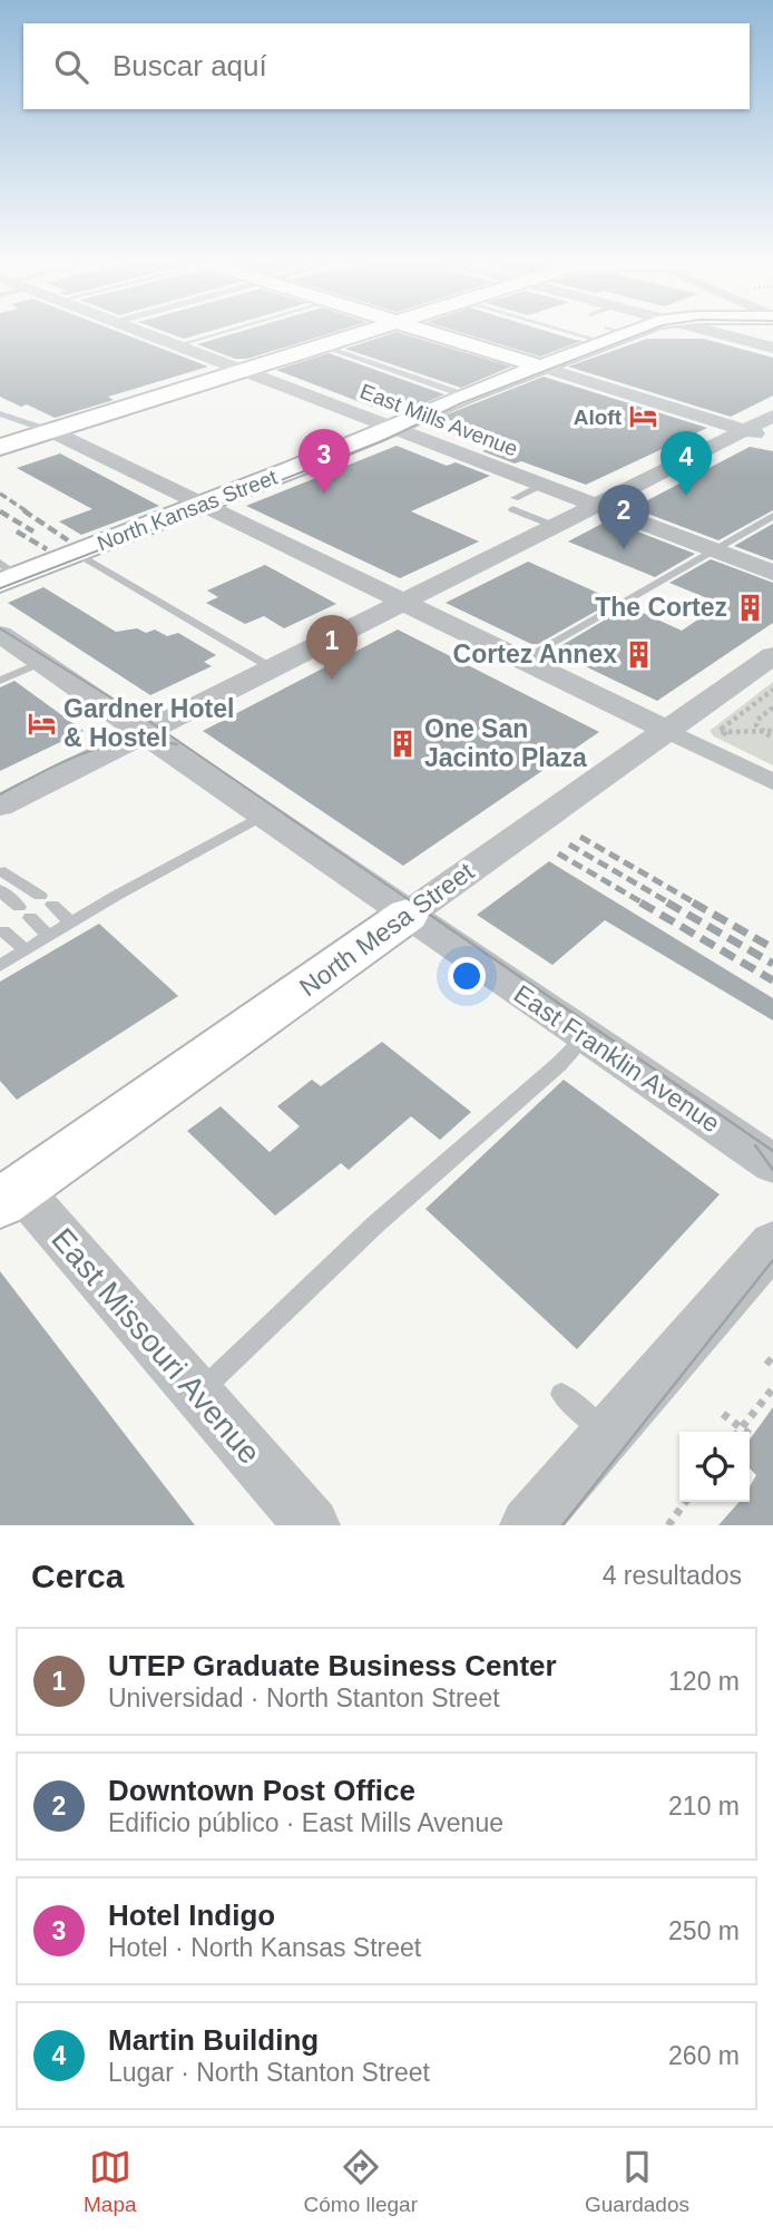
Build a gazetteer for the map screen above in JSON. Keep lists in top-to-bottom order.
{
  "streets": {
    "main road": ["North Kansas Street", "North Mesa Street"],
    "street": ["East Mills Avenue", "East Franklin Avenue", "East Missouri Avenue"]
  },
  "crossings": [
    ["East Mills Avenue", "North Kansas Street"],
    ["North Mesa Street", "East Franklin Avenue"],
    ["North Mesa Street", "East Missouri Avenue"]
  ],
  "places": {
    "hotel": ["Aloft", "Gardner Hotel & Hostel"],
    "building": ["The Cortez", "Cortez Annex", "One San Jacinto Plaza"]
  },
  "page": {
    "search": "Buscar aquí",
    "pins": [
      "3",
      "4",
      "2",
      "1"
    ],
    "heading": ["Cerca", "4 resultados"],
    "list": [
      {
        "mark": "1",
        "name": "UTEP Graduate Business Center",
        "note": "Universidad · North Stanton Street",
        "value": "120 m"
      },
      {
        "mark": "2",
        "name": "Downtown Post Office",
        "note": "Edificio público · East Mills Avenue",
        "value": "210 m"
      },
      {
        "mark": "3",
        "name": "Hotel Indigo",
        "note": "Hotel · North Kansas Street",
        "value": "250 m"
      },
      {
        "mark": "4",
        "name": "Martin Building",
        "note": "Lugar · North Stanton Street",
        "value": "260 m"
      }
    ],
    "nav": ["Mapa", "Cómo llegar", "Guardados"]
  }
}
